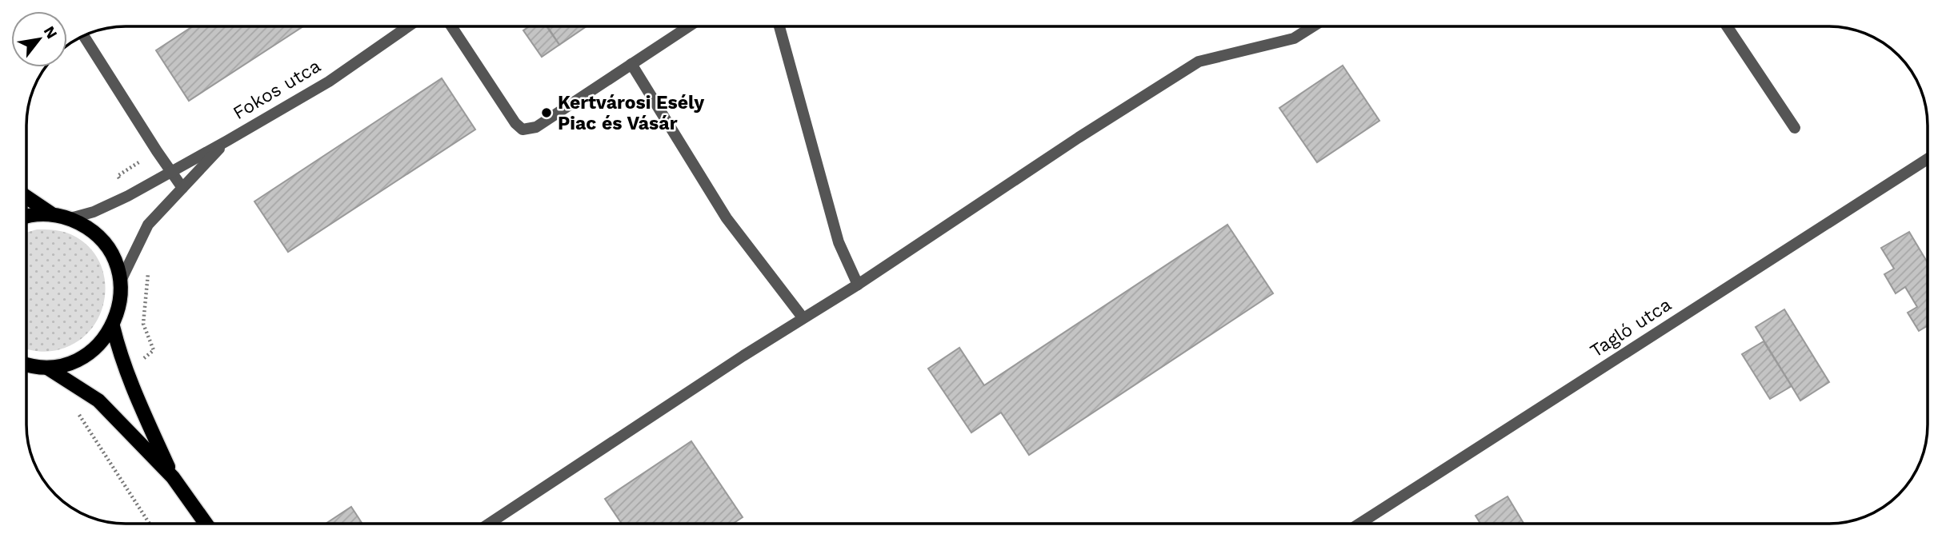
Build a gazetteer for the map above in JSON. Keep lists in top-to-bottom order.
{
  "streets": {
    "street": ["Fokos utca", "Tagló utca"]
  },
  "places": ["Kertvárosi Esély Piac és Vásár"],
  "north": "top right"
}
